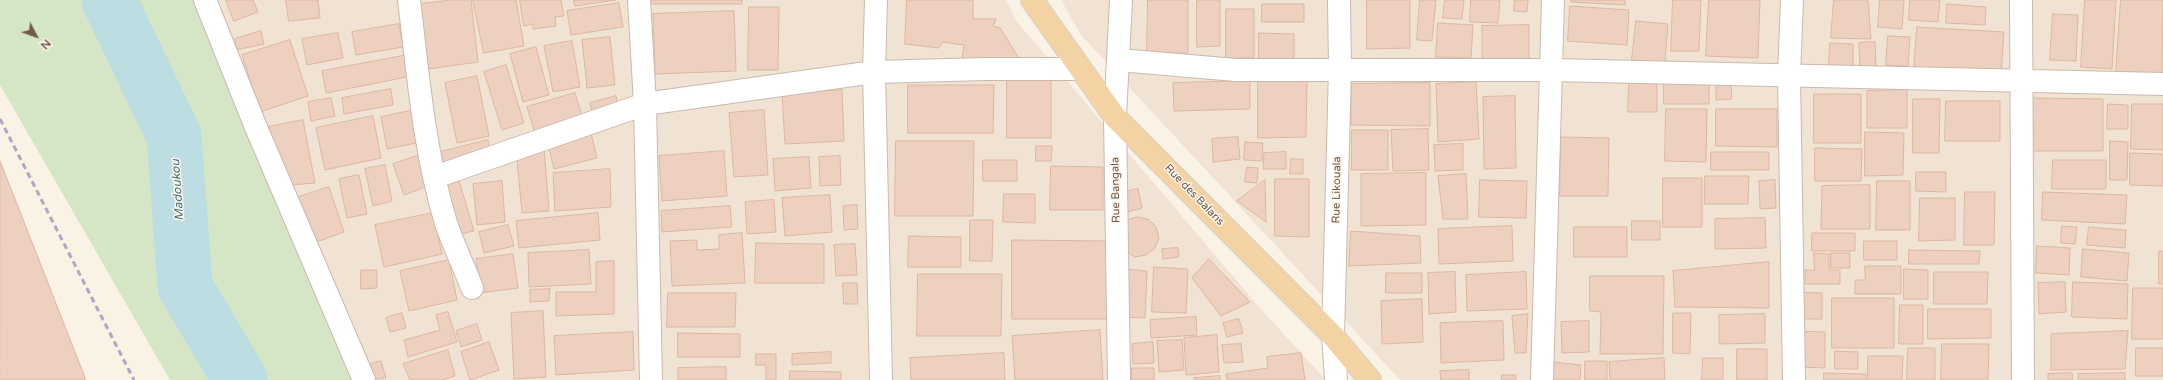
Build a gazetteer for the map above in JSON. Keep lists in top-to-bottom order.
{
  "streets": {
    "main road": ["Rue des Balaris"],
    "street": ["Rue Bangala", "Rue Likouala"]
  },
  "crossings": [
    ["Rue Bangala", "Rue des Balaris"],
    ["Rue Likouala", "Rue des Balaris"]
  ],
  "water": ["Madoukou"],
  "north": "bottom right"
}
